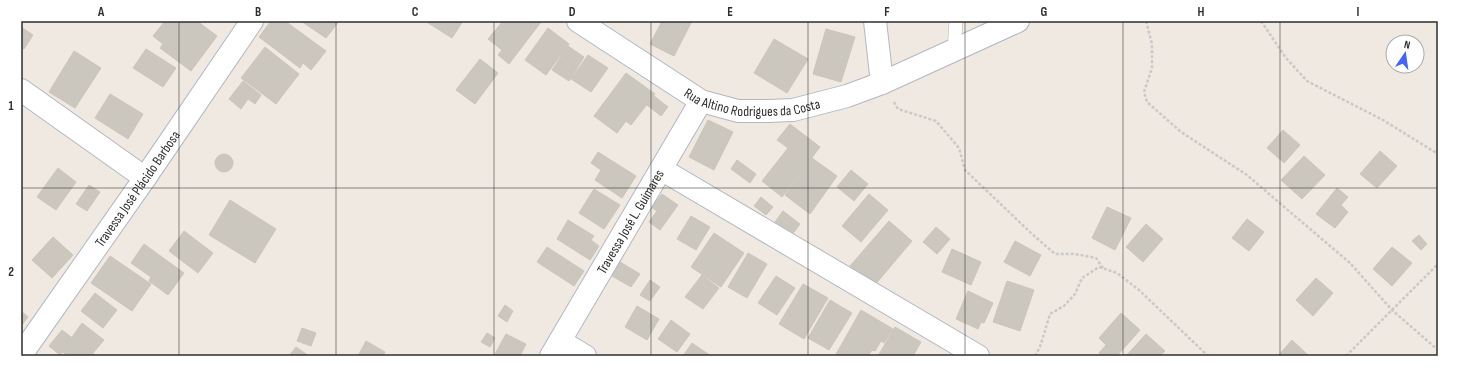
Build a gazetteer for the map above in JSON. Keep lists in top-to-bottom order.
{
  "streets": {
    "street": ["Rua Altino Rodrigues da Costa", "Travessa José Plácido Barbosa", "Travessa José L. Guimares"]
  },
  "crossings": [
    ["Rua Altino Rodrigues da Costa", "Travessa José L. Guimares"]
  ],
  "north": "top",
  "grid": {
    "columns": [
      "A",
      "B",
      "C",
      "D",
      "E",
      "F",
      "G",
      "H",
      "I"
    ],
    "rows": ["1", "2"]
  }
}
